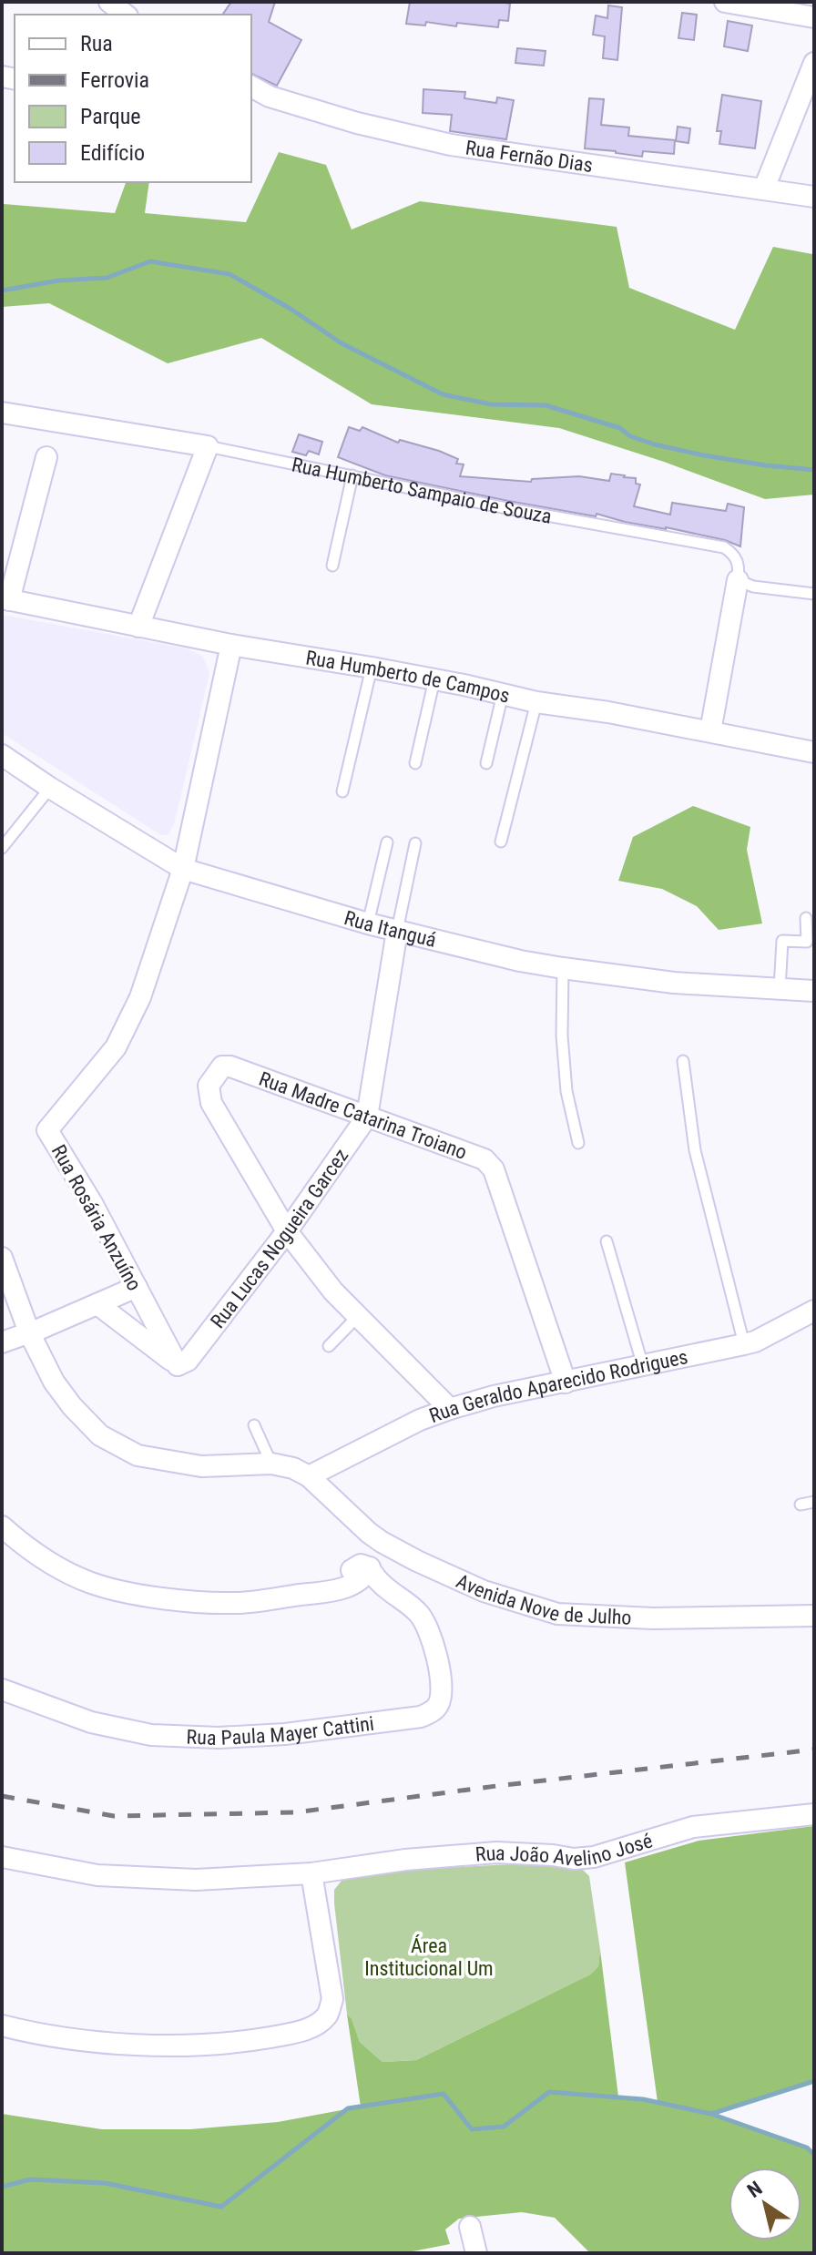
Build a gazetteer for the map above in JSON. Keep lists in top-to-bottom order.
{
  "streets": {
    "street": [
      "Rua Fernão Dias",
      "Rua Humberto Sampaio de Souza",
      "Rua Humberto de Campos",
      "Rua Itanguá",
      "Rua Madre Catarina Troiano",
      "Rua Rosária Anzuíno",
      "Rua Lucas Nogueira Garcez",
      "Rua Geraldo Aparecido Rodrigues",
      "Avenida Nove de Julho",
      "Rua Paula Mayer Cattini",
      "Rua João Avelino José"
    ]
  },
  "crossings": [
    ["Rua Itanguá", "Rua Rosária Anzuíno"],
    ["Rua Itanguá", "Rua Lucas Nogueira Garcez"],
    ["Rua Madre Catarina Troiano", "Rua Lucas Nogueira Garcez"],
    ["Rua Madre Catarina Troiano", "Rua Geraldo Aparecido Rodrigues"],
    ["Rua Rosária Anzuíno", "Rua Lucas Nogueira Garcez"],
    ["Rua Geraldo Aparecido Rodrigues", "Avenida Nove de Julho"]
  ],
  "parks": ["Área Institucional Um"],
  "legend": [
    "Rua",
    "Ferrovia",
    "Parque",
    "Edifício"
  ],
  "north": "top left"
}
